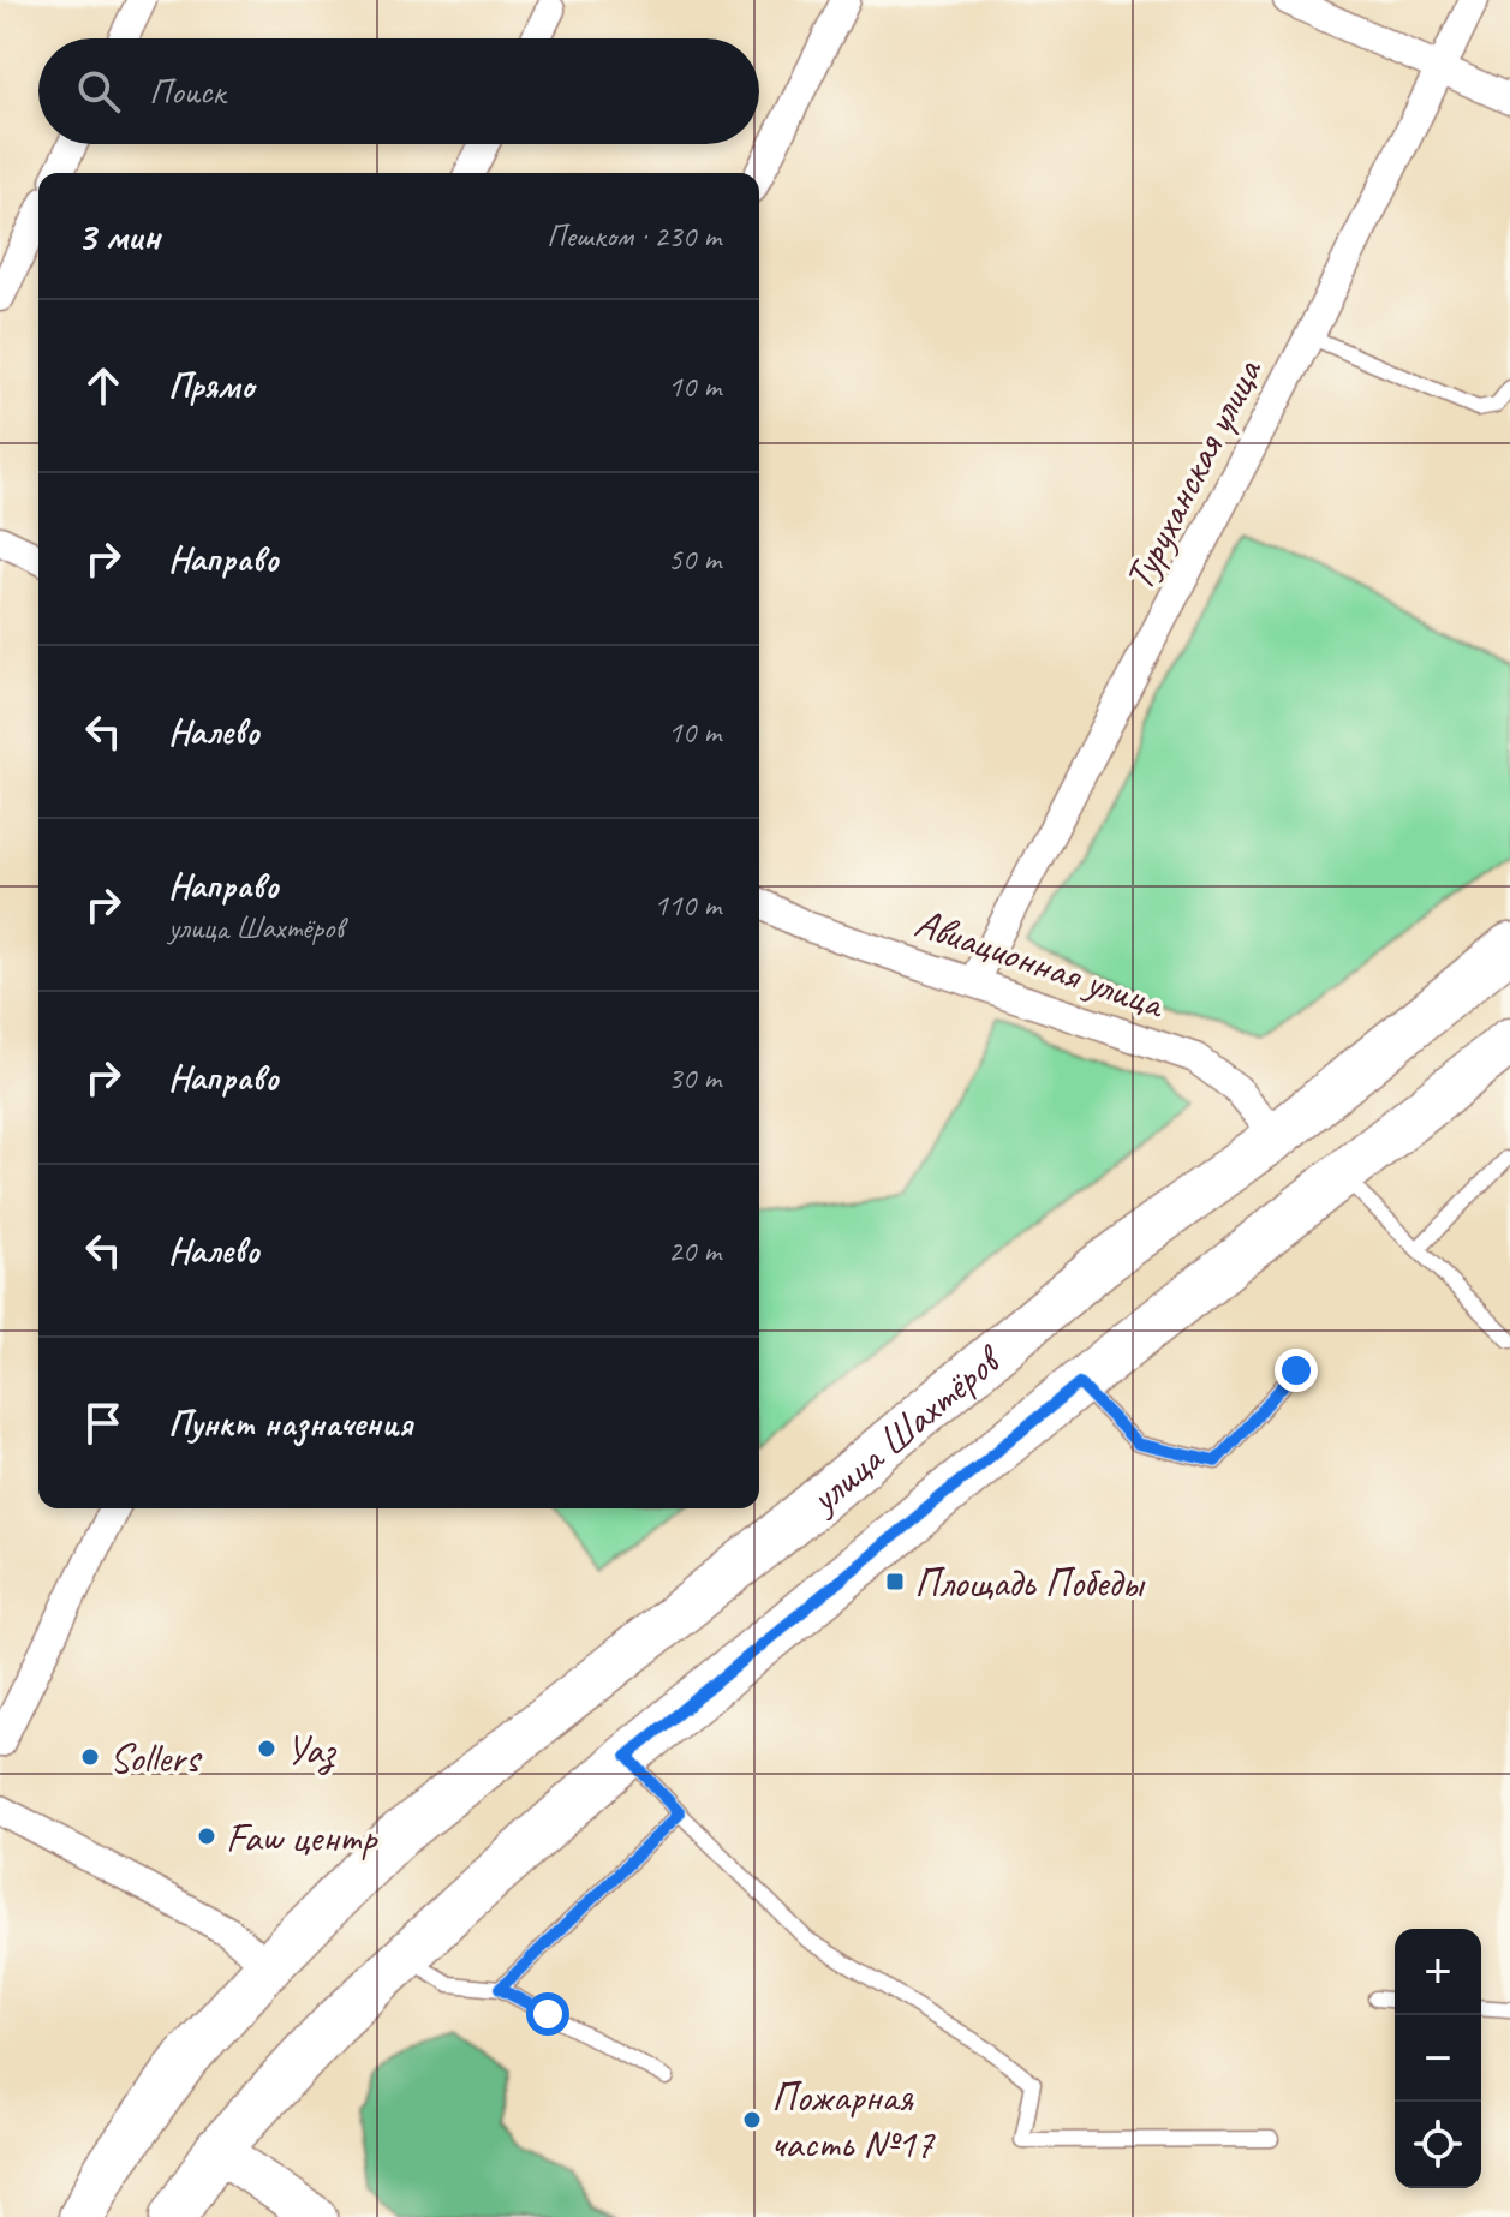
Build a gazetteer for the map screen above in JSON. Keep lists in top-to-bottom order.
{
  "streets": {
    "main road": ["улица Шахтёров"],
    "street": ["Туруханская улица", "Авиационная улица"]
  },
  "crossings": [
    ["Туруханская улица", "Авиационная улица"],
    ["Авиационная улица", "улица Шахтёров"]
  ],
  "places": {
    "transit": ["Площадь Победы"],
    "other": [
      "Уаз",
      "Sollers",
      "Faw центр",
      "Пожарная часть №17"
    ]
  },
  "page": {
    "search": "Поиск",
    "heading": ["3 мин", "Пешком · 230 m"],
    "list": [
      ["Прямо", "10 m"],
      ["Направо", "50 m"],
      ["Налево", "10 m"],
      ["Направо", "улица Шахтёров", "110 m"],
      ["Направо", "30 m"],
      ["Налево", "20 m"],
      "Пункт назначения"
    ],
    "map_buttons": ["+", "−"]
  }
}
